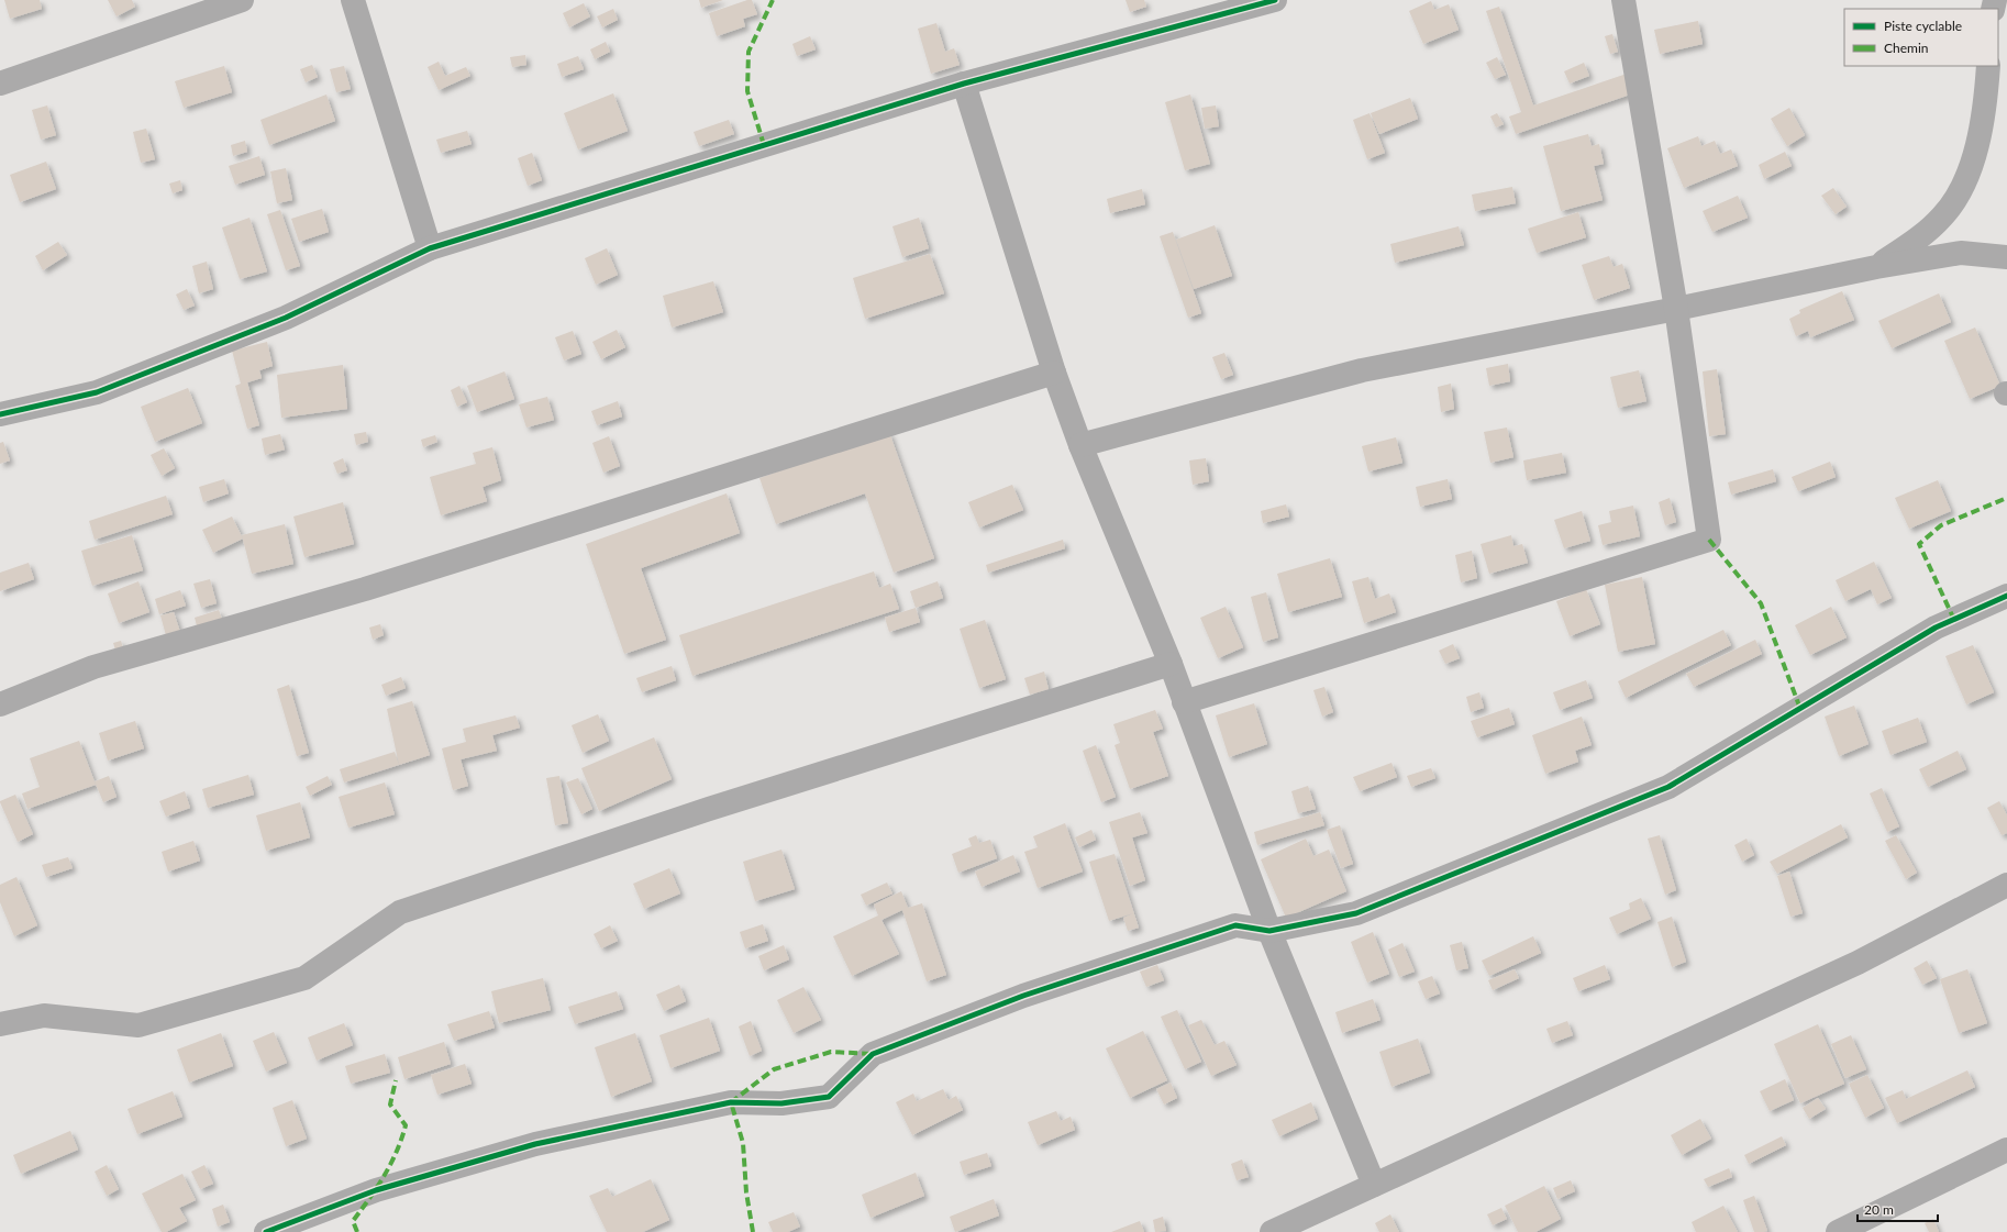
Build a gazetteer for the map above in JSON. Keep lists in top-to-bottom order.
{
  "legend": ["Piste cyclable", "Chemin"],
  "scale_bar": "20 m"
}
